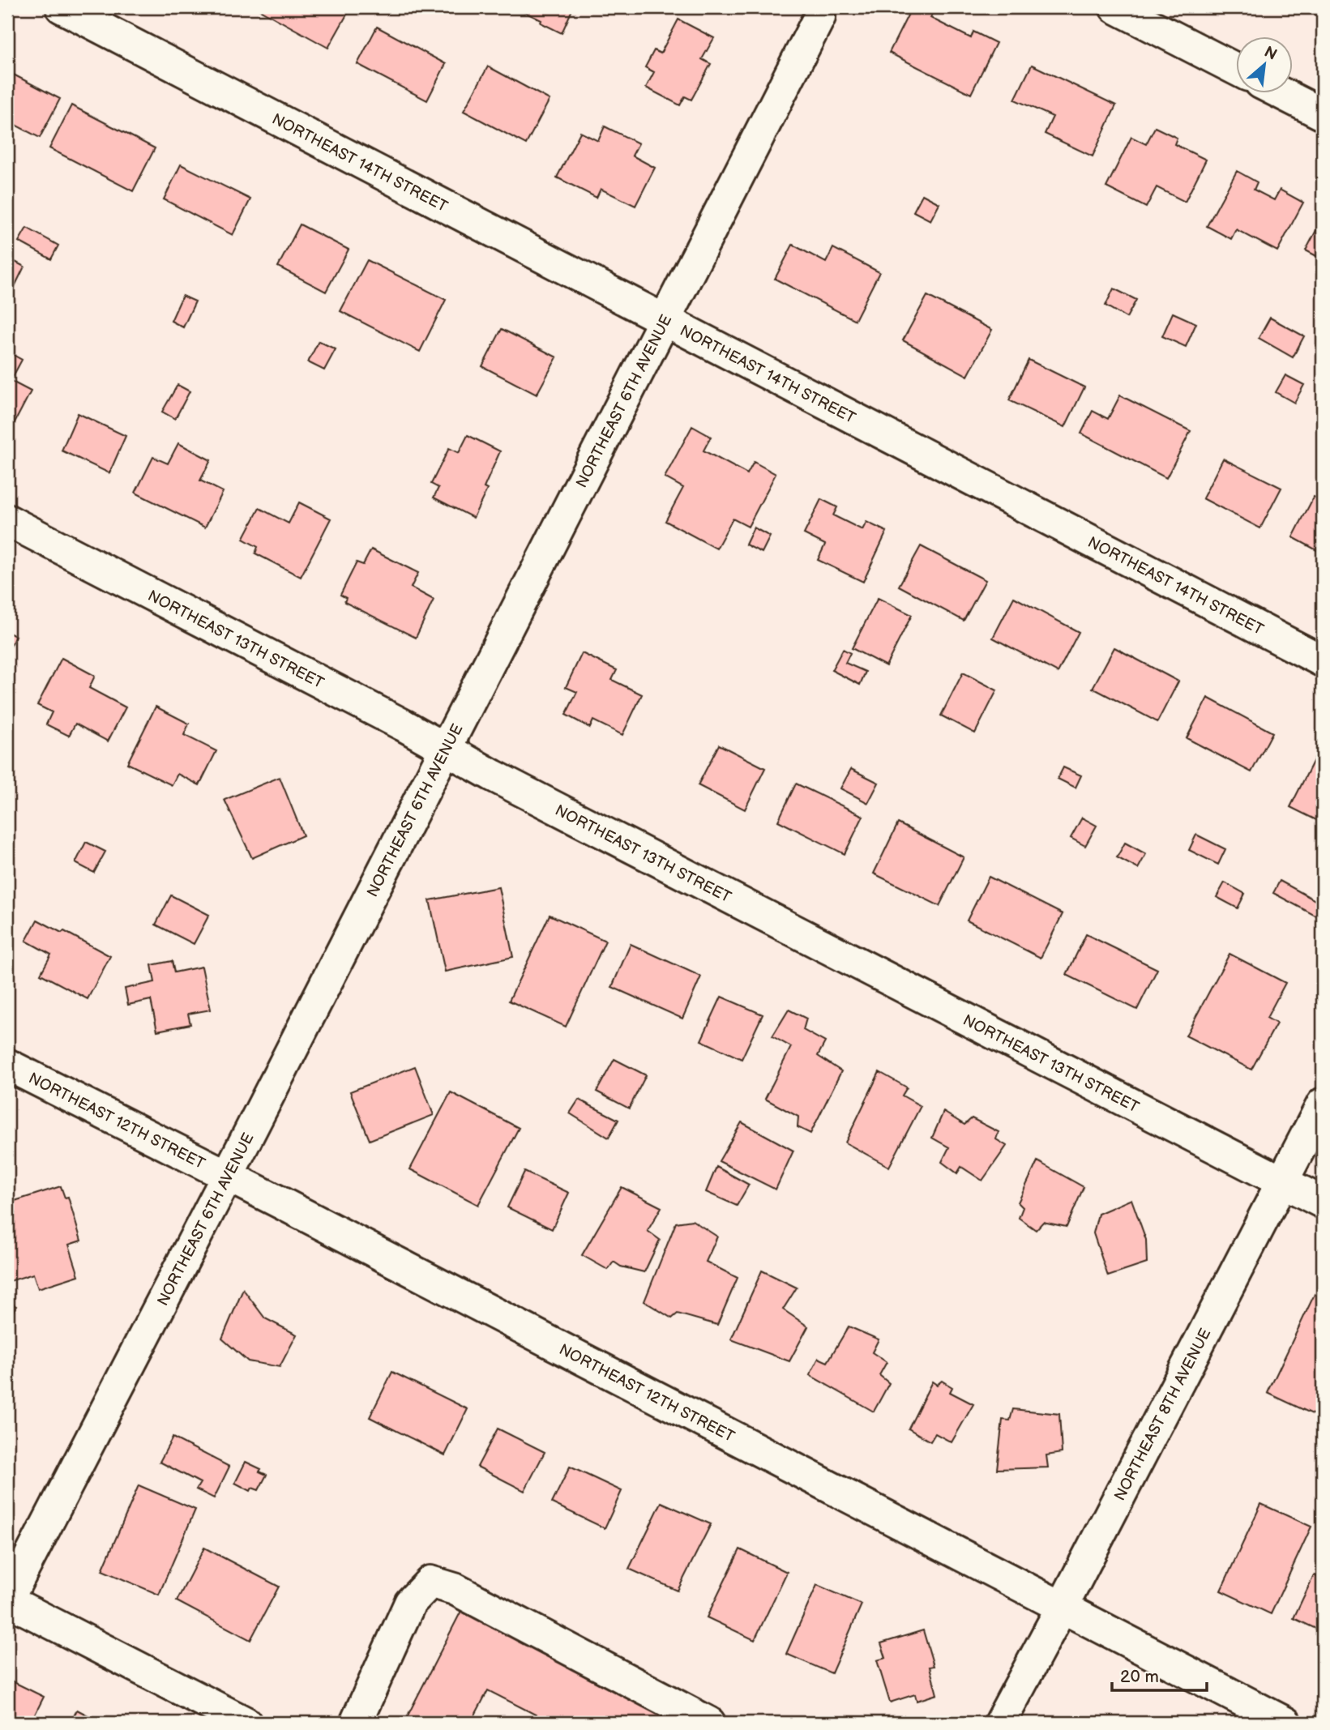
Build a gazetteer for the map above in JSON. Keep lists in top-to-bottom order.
{
  "streets": {
    "street": [
      "NORTHEAST 14TH STREET",
      "NORTHEAST 6TH AVENUE",
      "NORTHEAST 13TH STREET",
      "NORTHEAST 12TH STREET",
      "NORTHEAST 8TH AVENUE"
    ]
  },
  "crossings": [
    ["NORTHEAST 14TH STREET", "NORTHEAST 6TH AVENUE"],
    ["NORTHEAST 6TH AVENUE", "NORTHEAST 13TH STREET"],
    ["NORTHEAST 6TH AVENUE", "NORTHEAST 12TH STREET"],
    ["NORTHEAST 13TH STREET", "NORTHEAST 8TH AVENUE"],
    ["NORTHEAST 12TH STREET", "NORTHEAST 8TH AVENUE"]
  ],
  "scale_bar": "20 m",
  "north": "top right"
}
